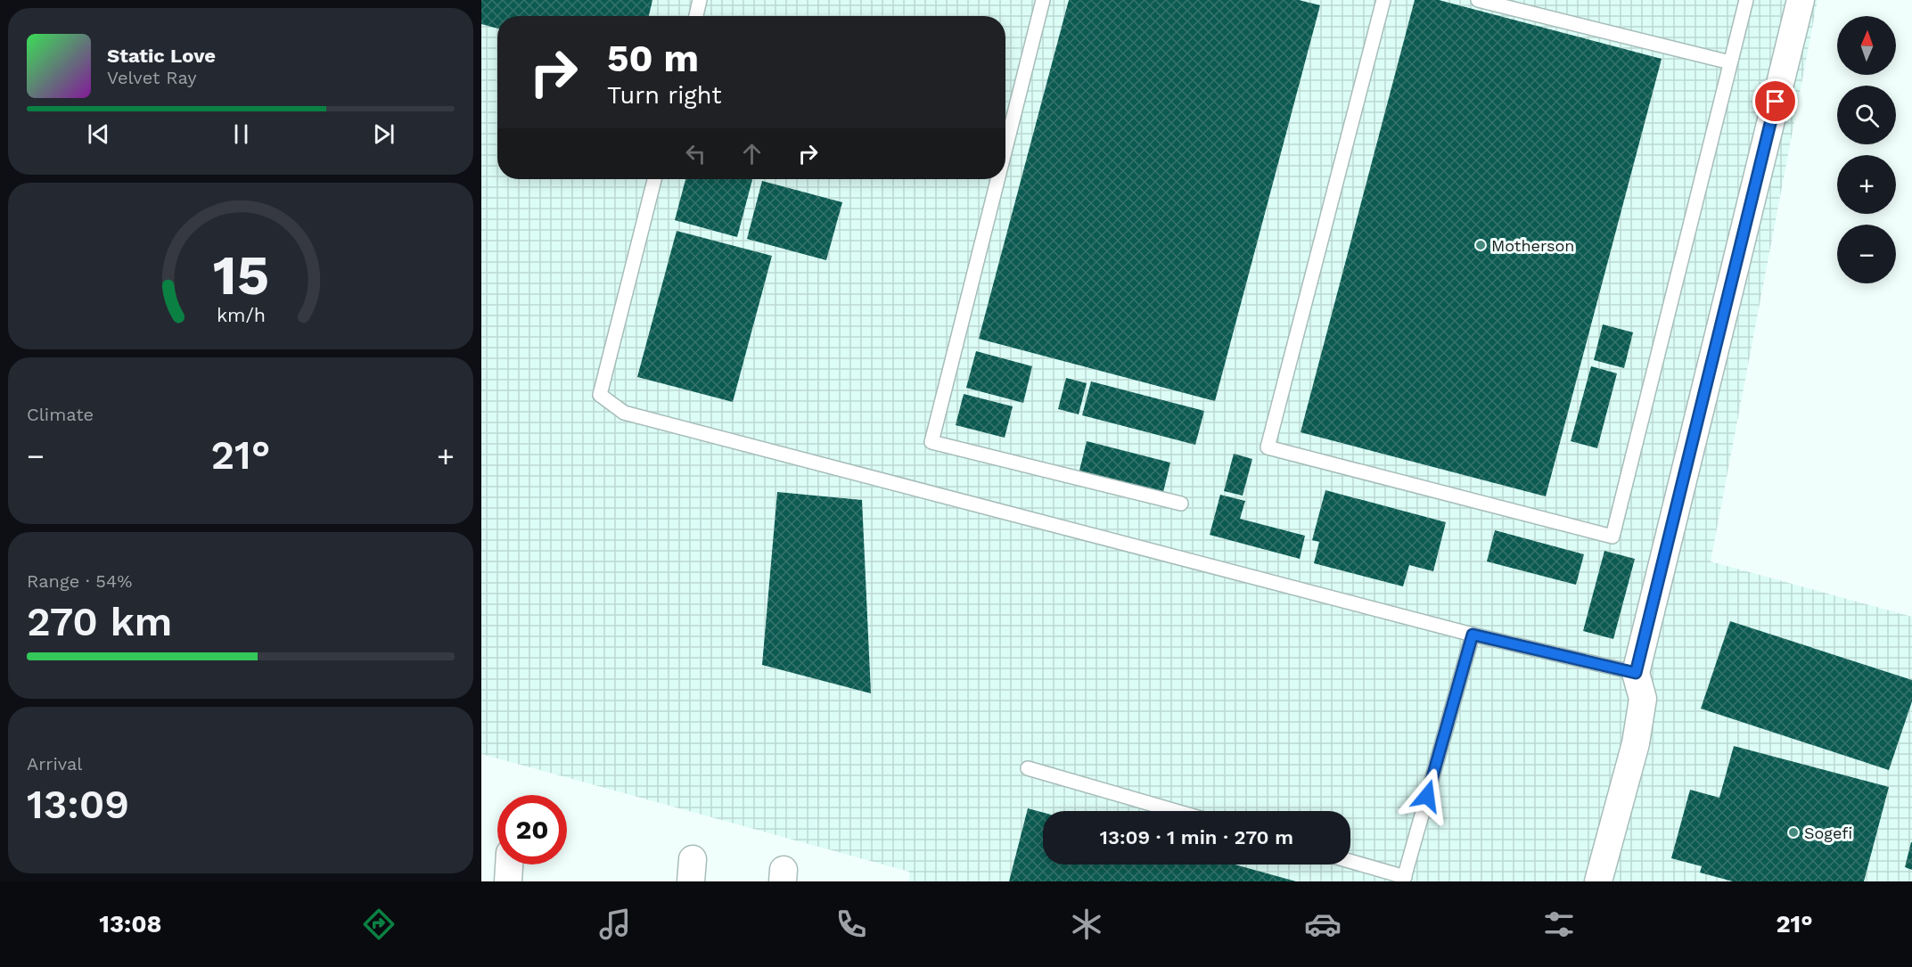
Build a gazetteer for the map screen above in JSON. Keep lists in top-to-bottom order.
{
  "places": ["Motherson", "Sogefi"],
  "north": "top",
  "page": {
    "map_buttons": ["+", "−"],
    "turn": ["50 m", "Turn right"],
    "song": ["Static Love", "Velvet Ray"],
    "tile": [
      "Climate",
      ["Range · 54%", "270 km"],
      ["Arrival", "13:09"]
    ],
    "heat": ["−", "21°", "+"],
    "limit": "20",
    "trip": "13:09 · 1 min · 270 m",
    "tabs": ["13:08", "21°"],
    "gauge": ["15", "km/h"]
  }
}
